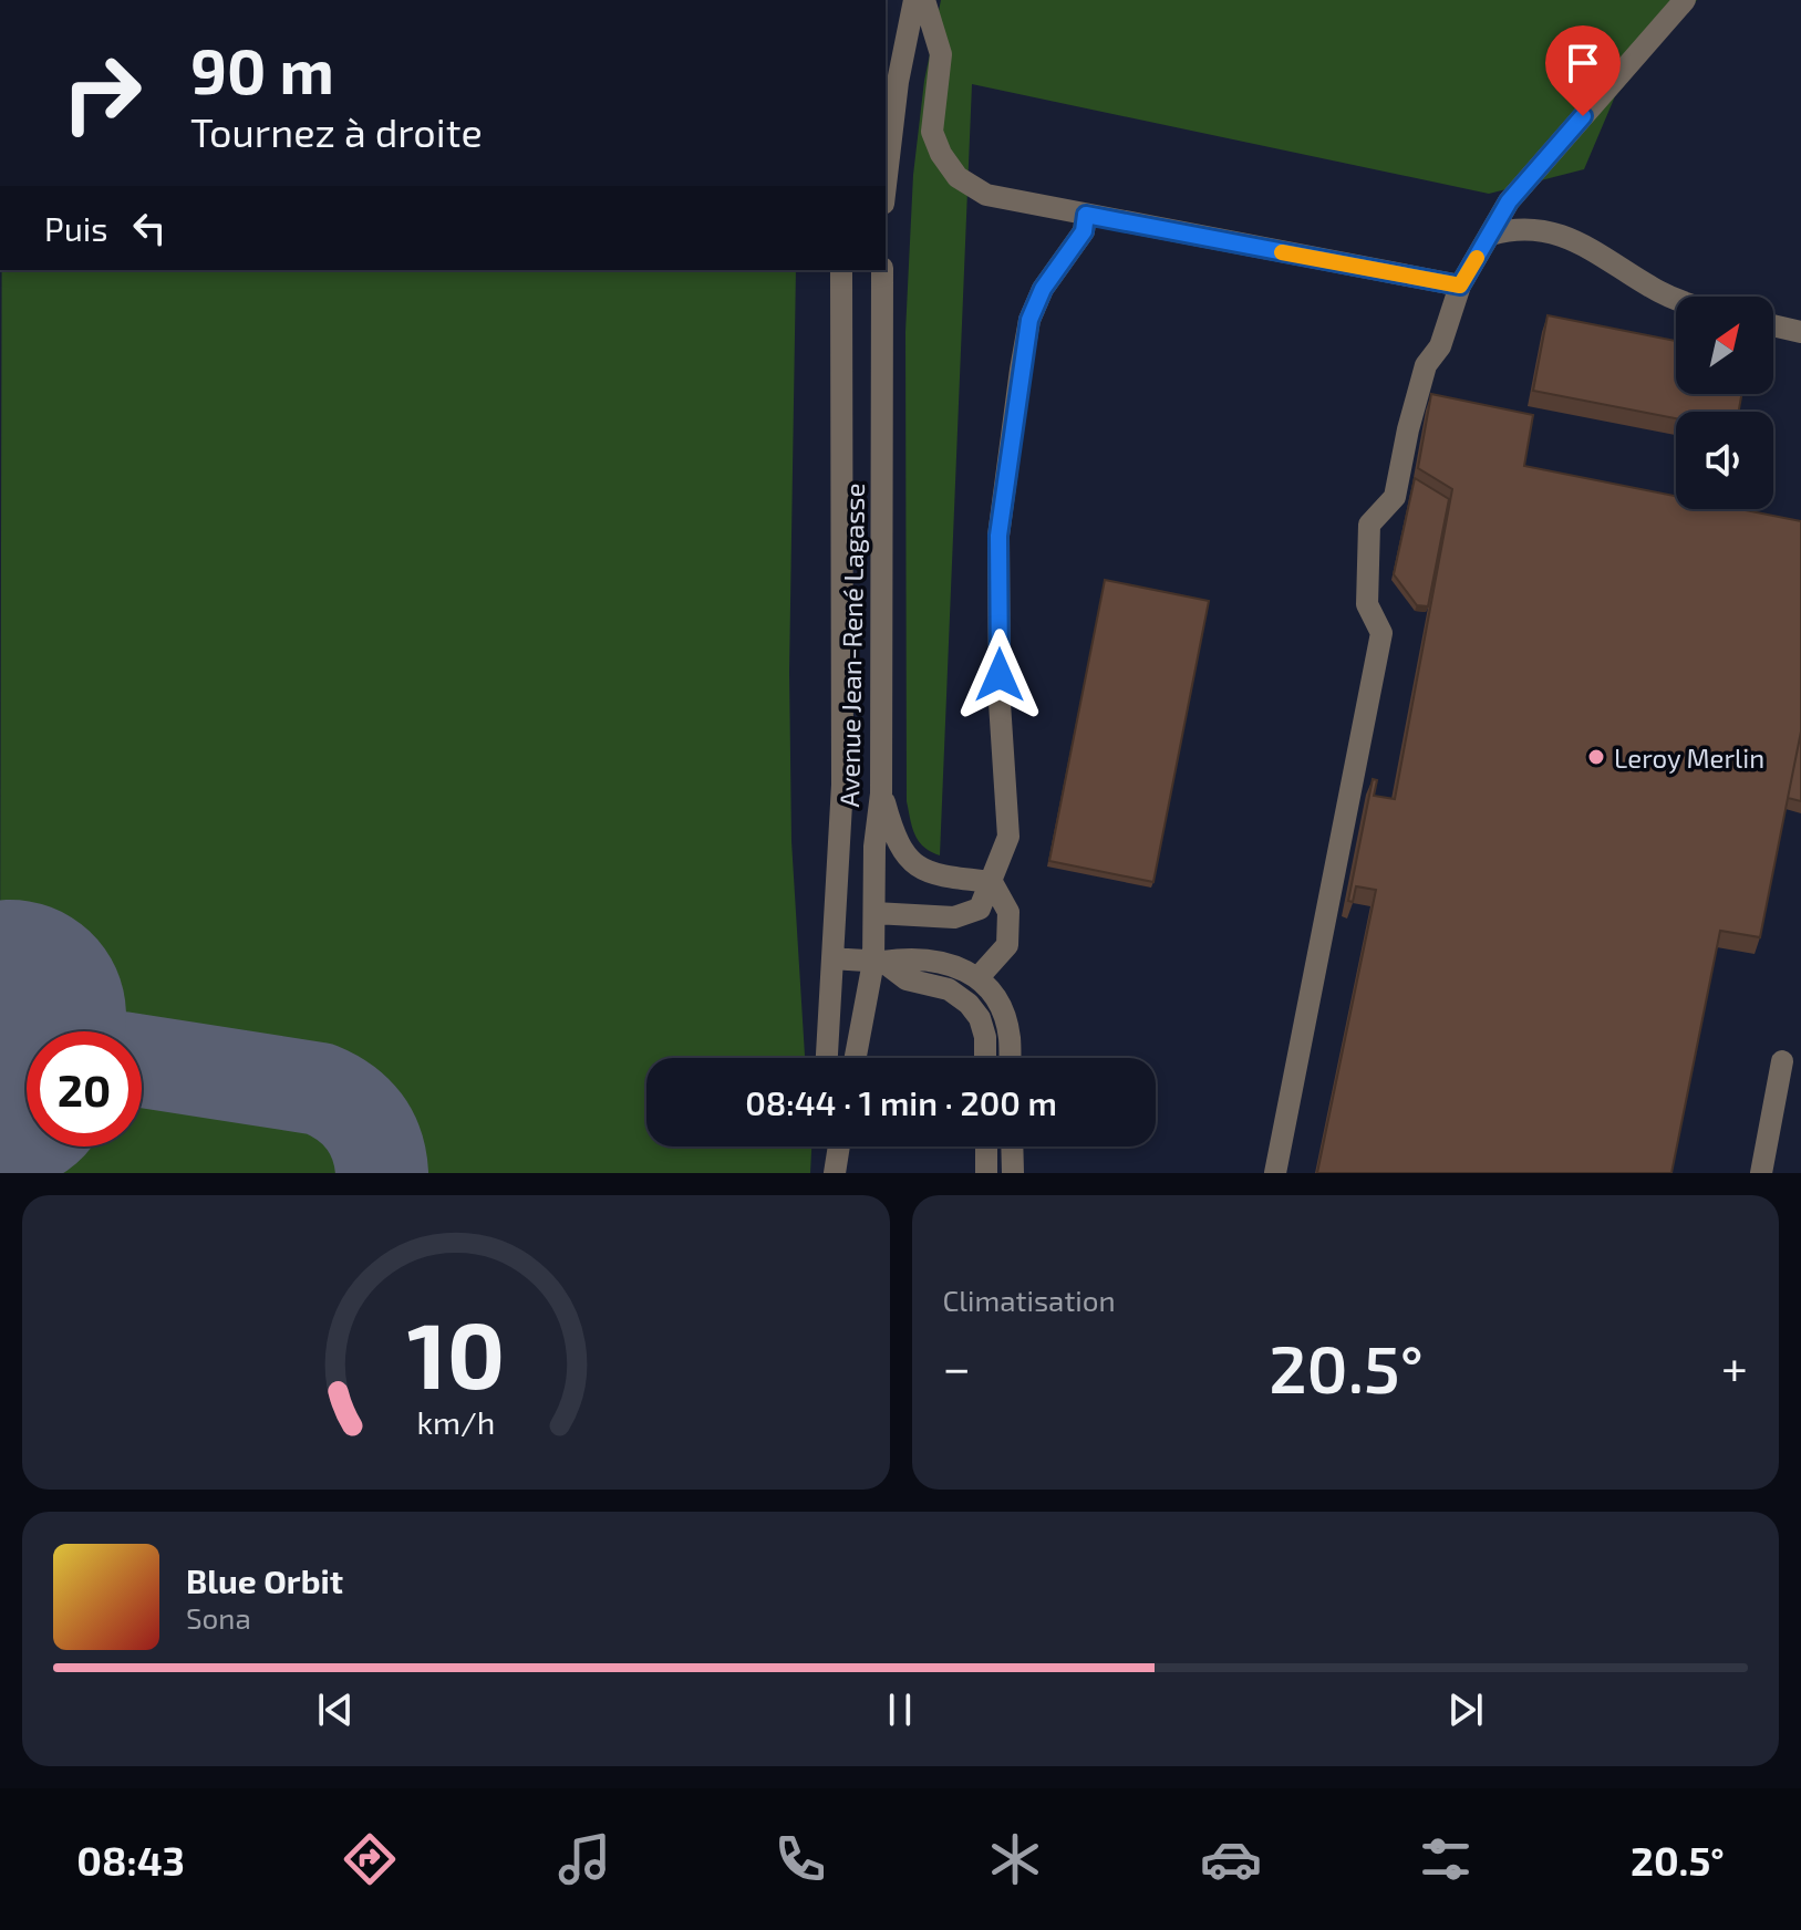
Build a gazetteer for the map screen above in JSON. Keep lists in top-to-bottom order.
{
  "streets": {
    "street": ["Avenue Jean-René Lagasse"]
  },
  "places": ["Leroy Merlin"],
  "north": "top right",
  "page": {
    "turn": ["90 m", "Tournez à droite"],
    "then": "Puis",
    "limit": "20",
    "trip": "08:44 · 1 min · 200 m",
    "tile": "Climatisation",
    "heat": ["−", "20.5°", "+"],
    "song": ["Blue Orbit", "Sona"],
    "tabs": ["08:43", "20.5°"],
    "gauge": ["10", "km/h"]
  }
}
